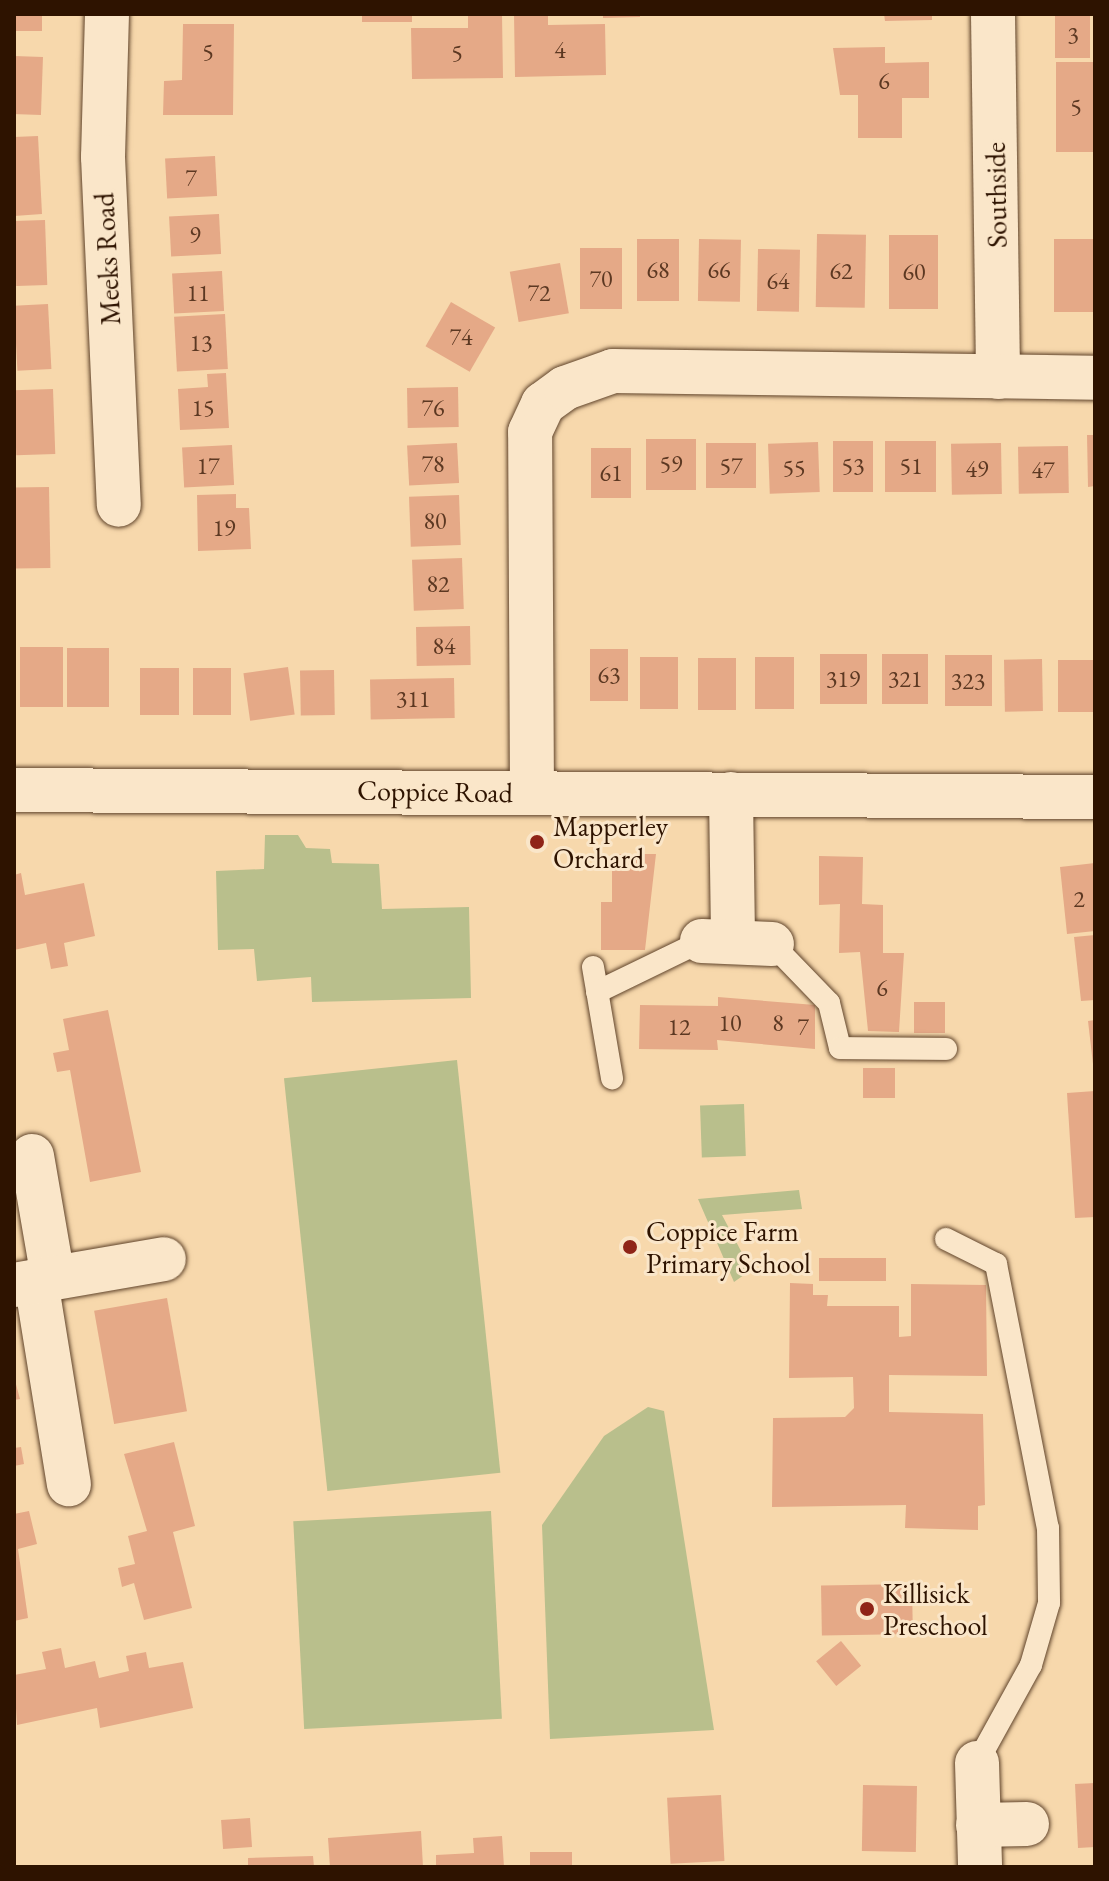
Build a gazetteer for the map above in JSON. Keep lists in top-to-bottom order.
{
  "streets": {
    "street": ["Southside", "Meeks Road", "Coppice Road"]
  },
  "places": ["Mapperley Orchard", "Coppice Farm Primary School", "Killisick Preschool"],
  "house_numbers": [
    "3",
    "4",
    "5",
    "5",
    "6",
    "5",
    "7",
    "9",
    "68",
    "66",
    "62",
    "60",
    "70",
    "64",
    "11",
    "72",
    "74",
    "13",
    "15",
    "76",
    "78",
    "59",
    "17",
    "57",
    "53",
    "51",
    "55",
    "49",
    "47",
    "61",
    "80",
    "19",
    "82",
    "84",
    "63",
    "319",
    "321",
    "323",
    "311",
    "2",
    "6",
    "10",
    "8",
    "12",
    "7"
  ]
}
